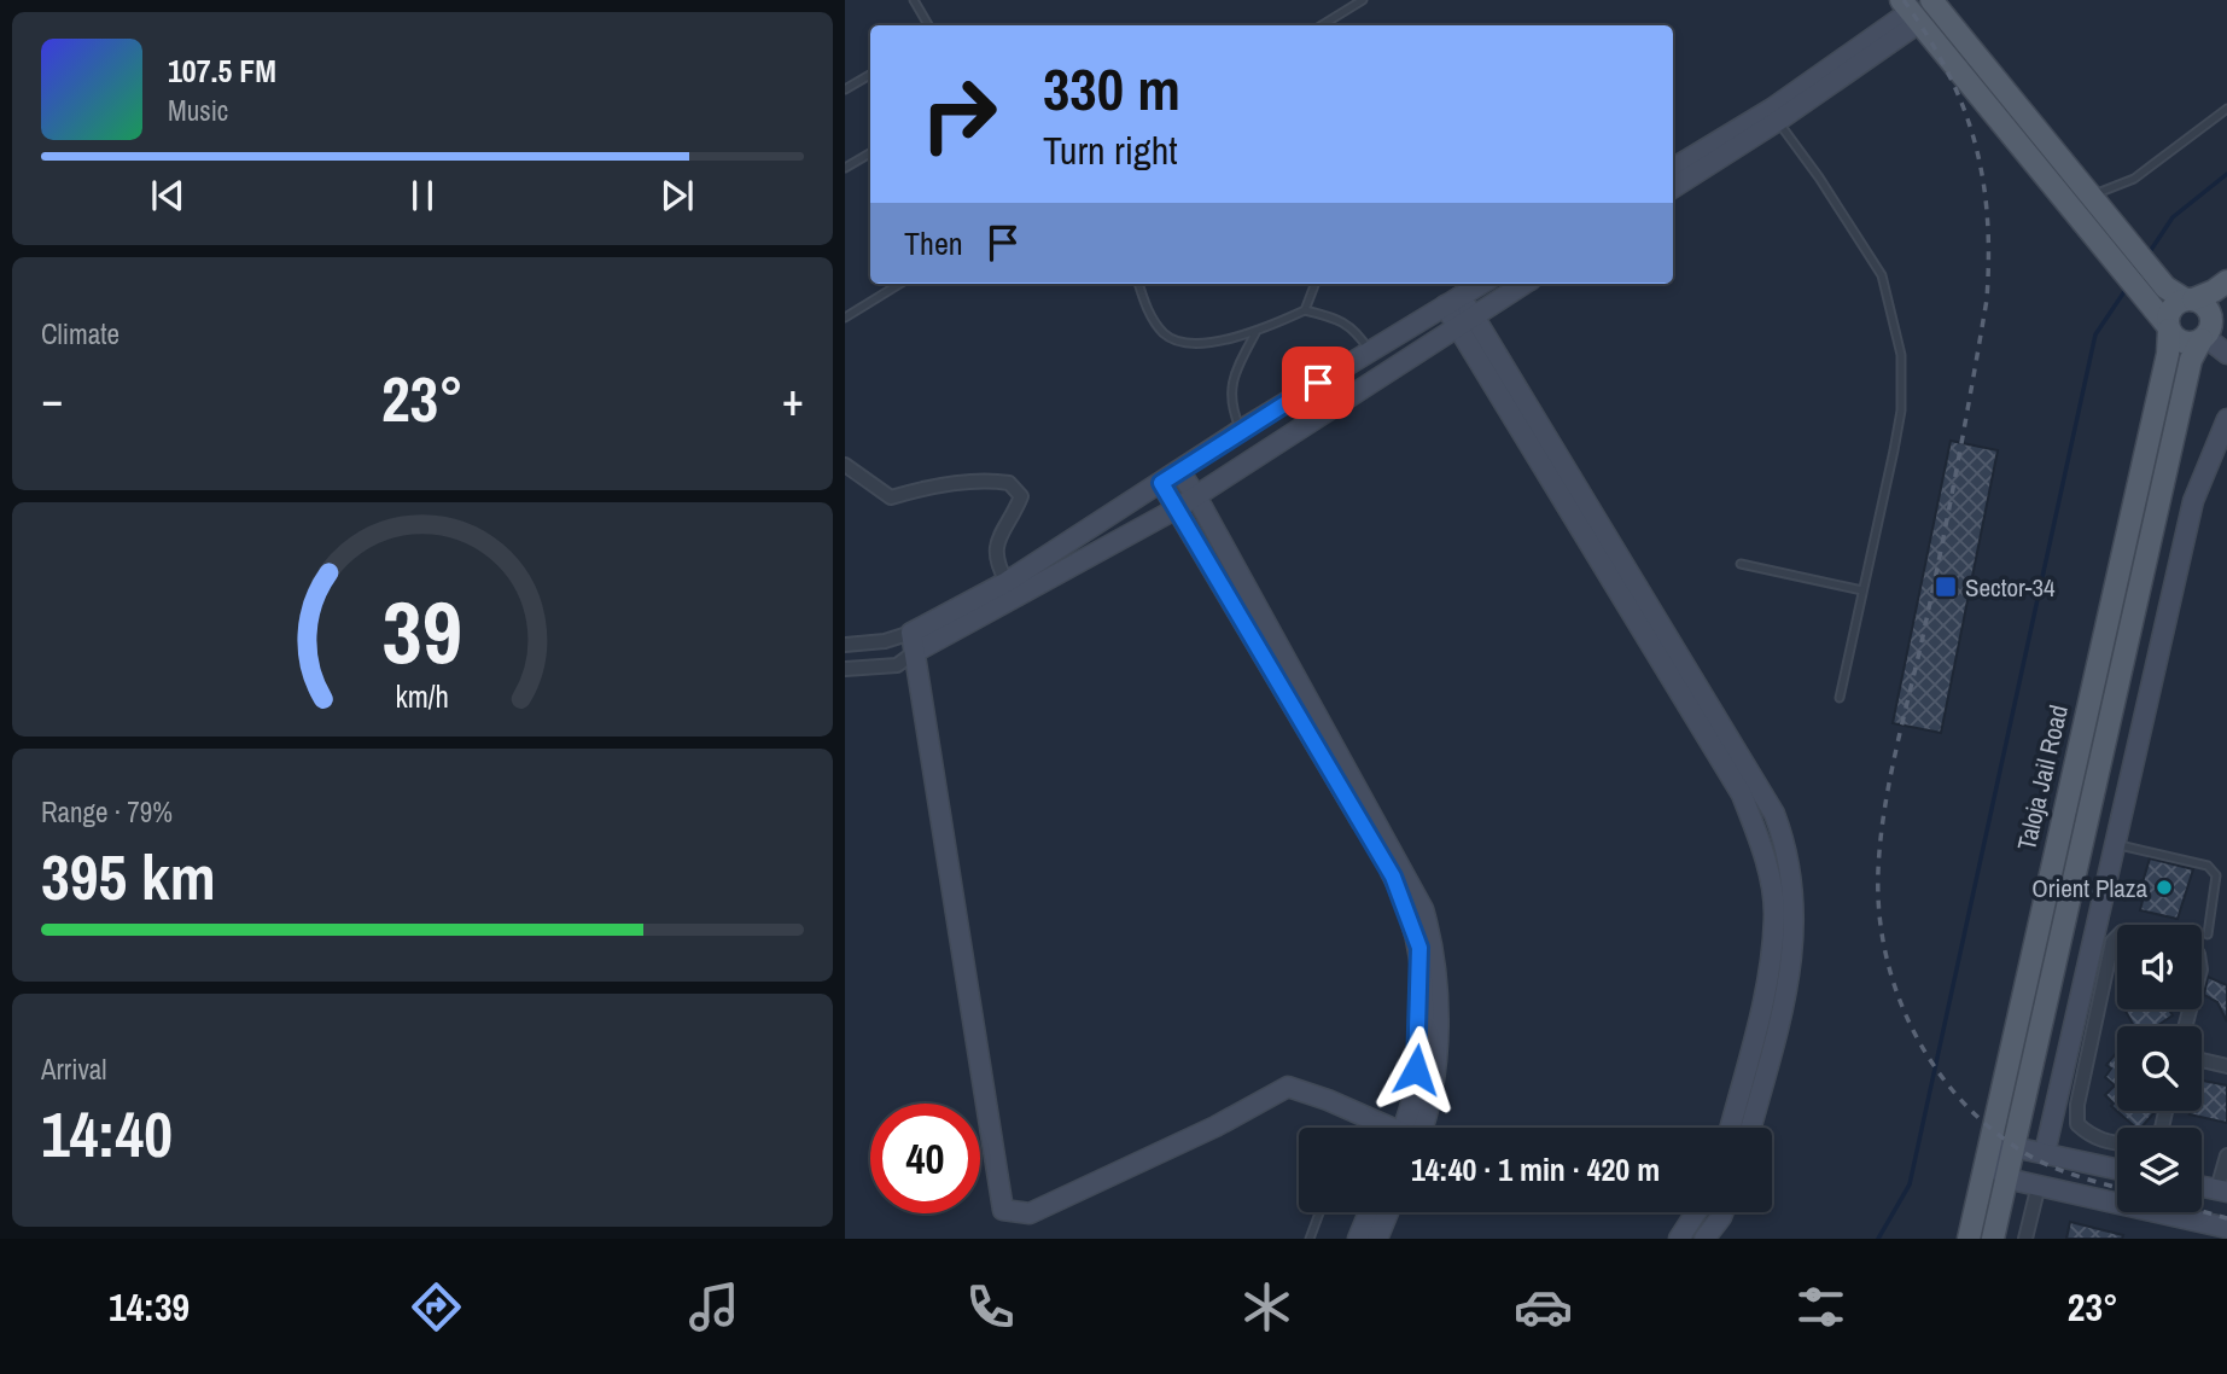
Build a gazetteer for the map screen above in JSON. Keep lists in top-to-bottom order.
{
  "streets": {
    "main road": ["Taloja Jail Road"]
  },
  "places": {
    "transit": ["Sector-34"],
    "other": ["Orient Plaza"]
  },
  "page": {
    "turn": ["330 m", "Turn right"],
    "song": ["107.5 FM", "Music"],
    "then": "Then",
    "tile": [
      "Climate",
      ["Range · 79%", "395 km"],
      ["Arrival", "14:40"]
    ],
    "heat": ["−", "23°", "+"],
    "limit": "40",
    "trip": "14:40 · 1 min · 420 m",
    "tabs": ["14:39", "23°"],
    "gauge": ["39", "km/h"]
  }
}
